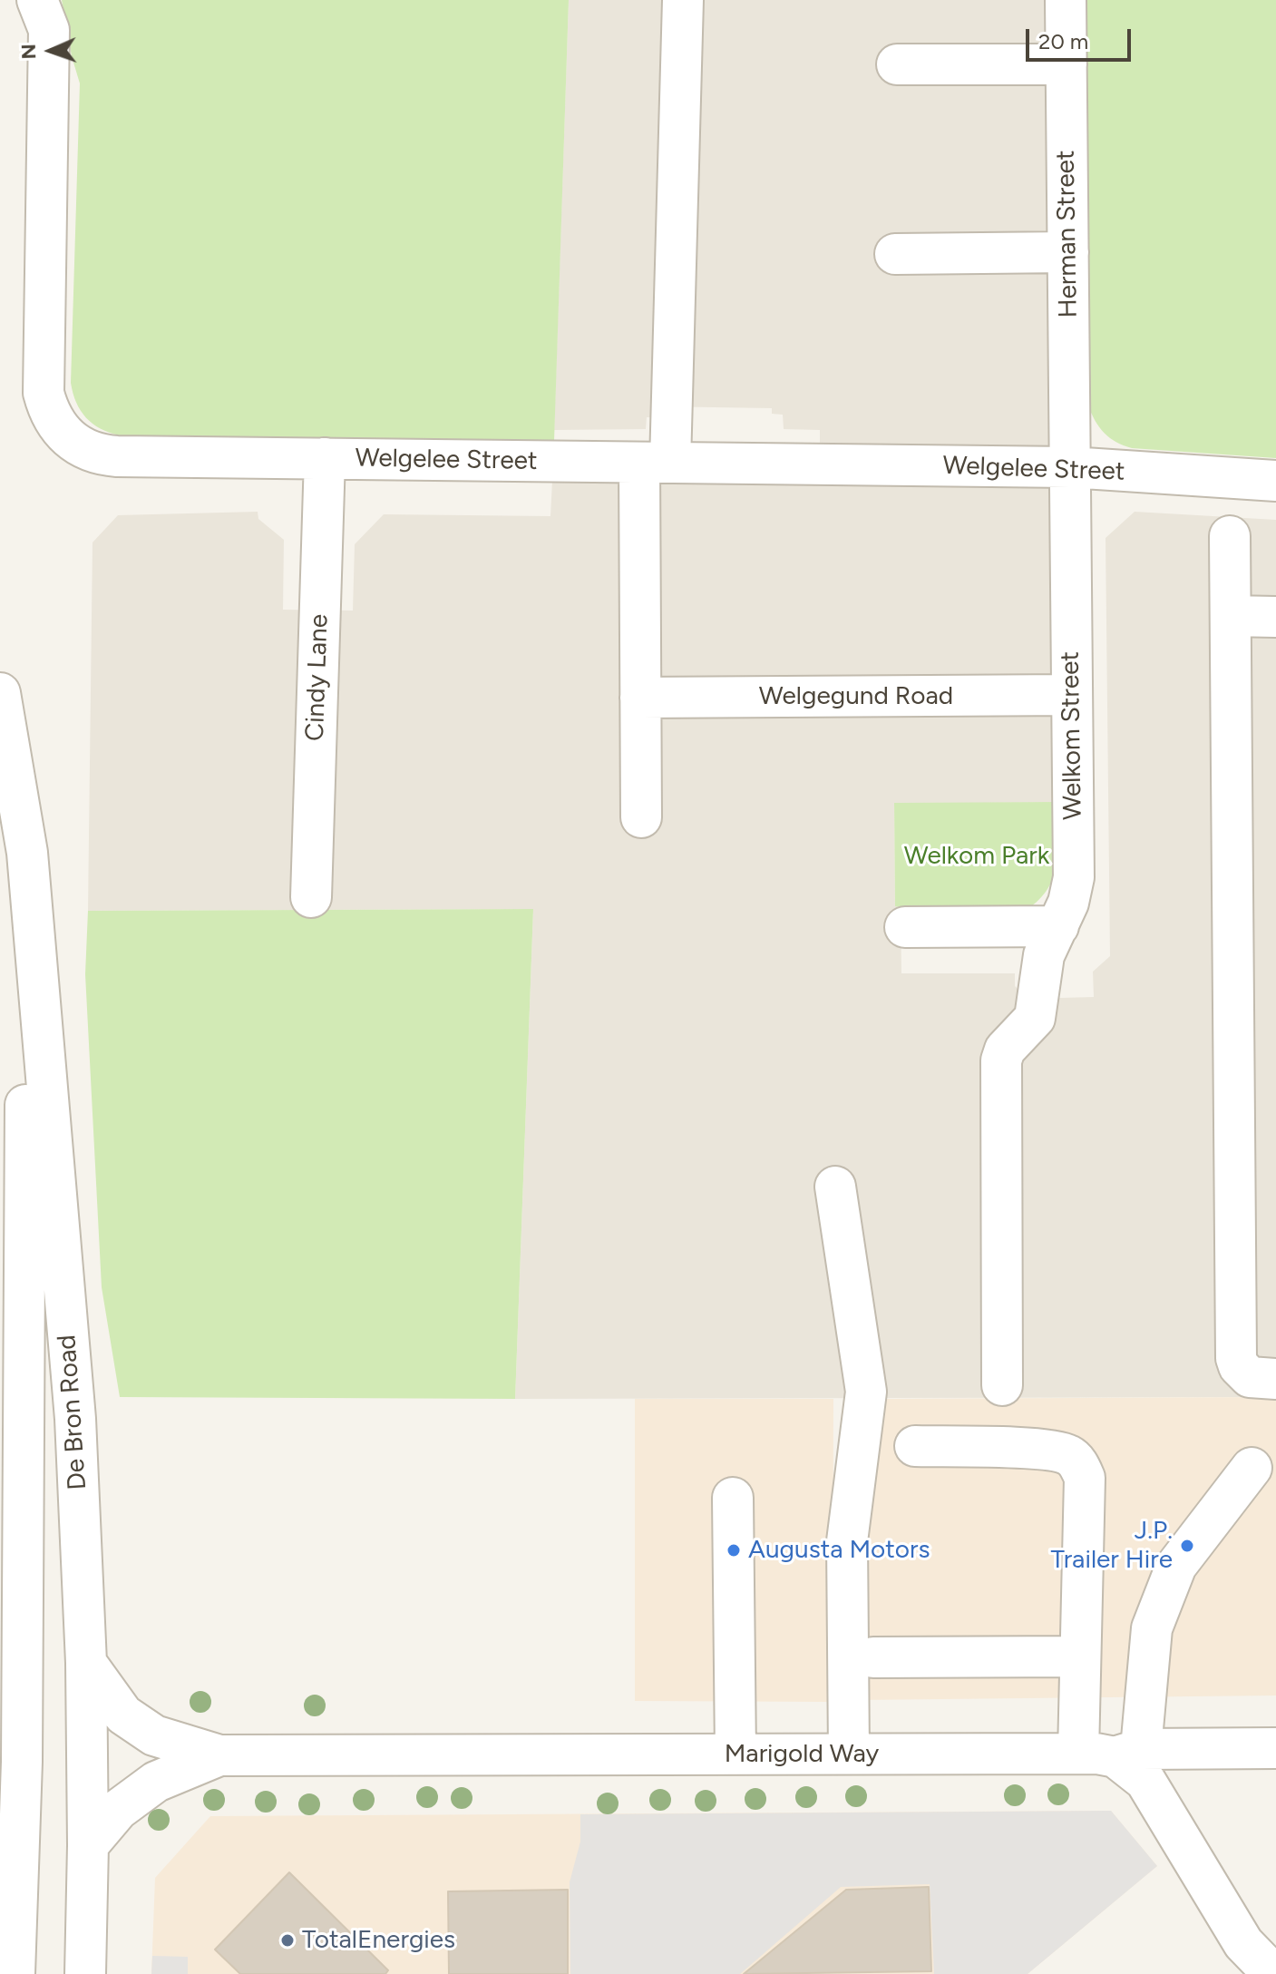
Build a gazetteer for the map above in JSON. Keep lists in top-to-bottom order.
{
  "streets": {
    "street": [
      "Herman Street",
      "Welgelee Street",
      "Cindy Lane",
      "Welgegund Road",
      "Welkom Street",
      "De Bron Road",
      "Marigold Way"
    ]
  },
  "crossings": [
    ["Herman Street", "Welgelee Street"],
    ["Herman Street", "Welkom Street"],
    ["Welgelee Street", "Cindy Lane"],
    ["Welgelee Street", "Welkom Street"],
    ["Welgegund Road", "Welkom Street"],
    ["De Bron Road", "Marigold Way"]
  ],
  "parks": ["Welkom Park"],
  "places": ["J.P. Trailer Hire", "Augusta Motors", "TotalEnergies"],
  "scale_bar": "20 m",
  "north": "left"
}
